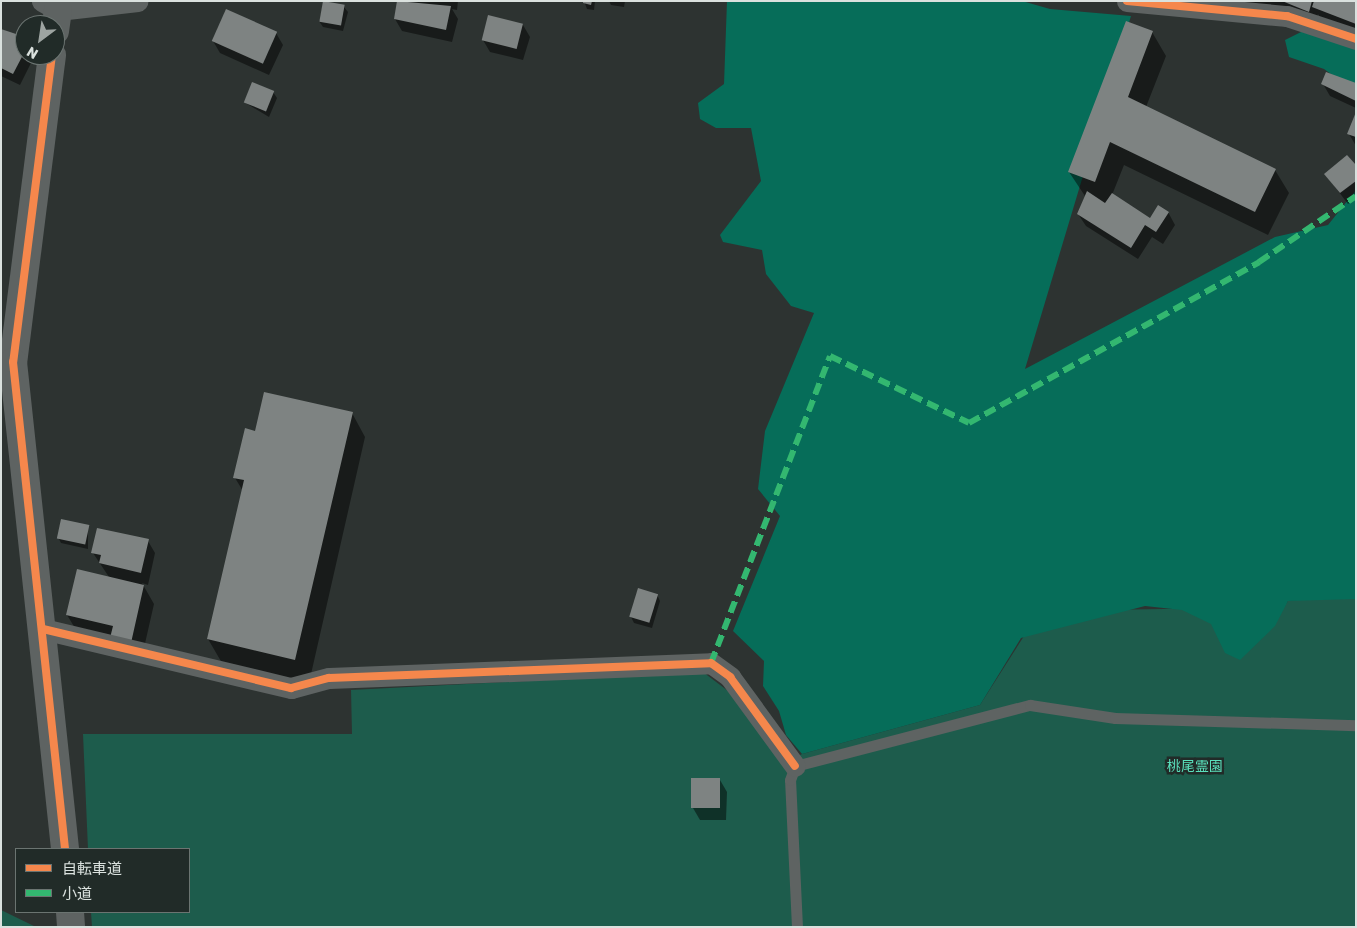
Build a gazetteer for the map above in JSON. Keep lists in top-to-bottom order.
{
  "parks": ["桃尾霊園"],
  "legend": ["自転車道", "小道"],
  "north": "bottom left"
}
